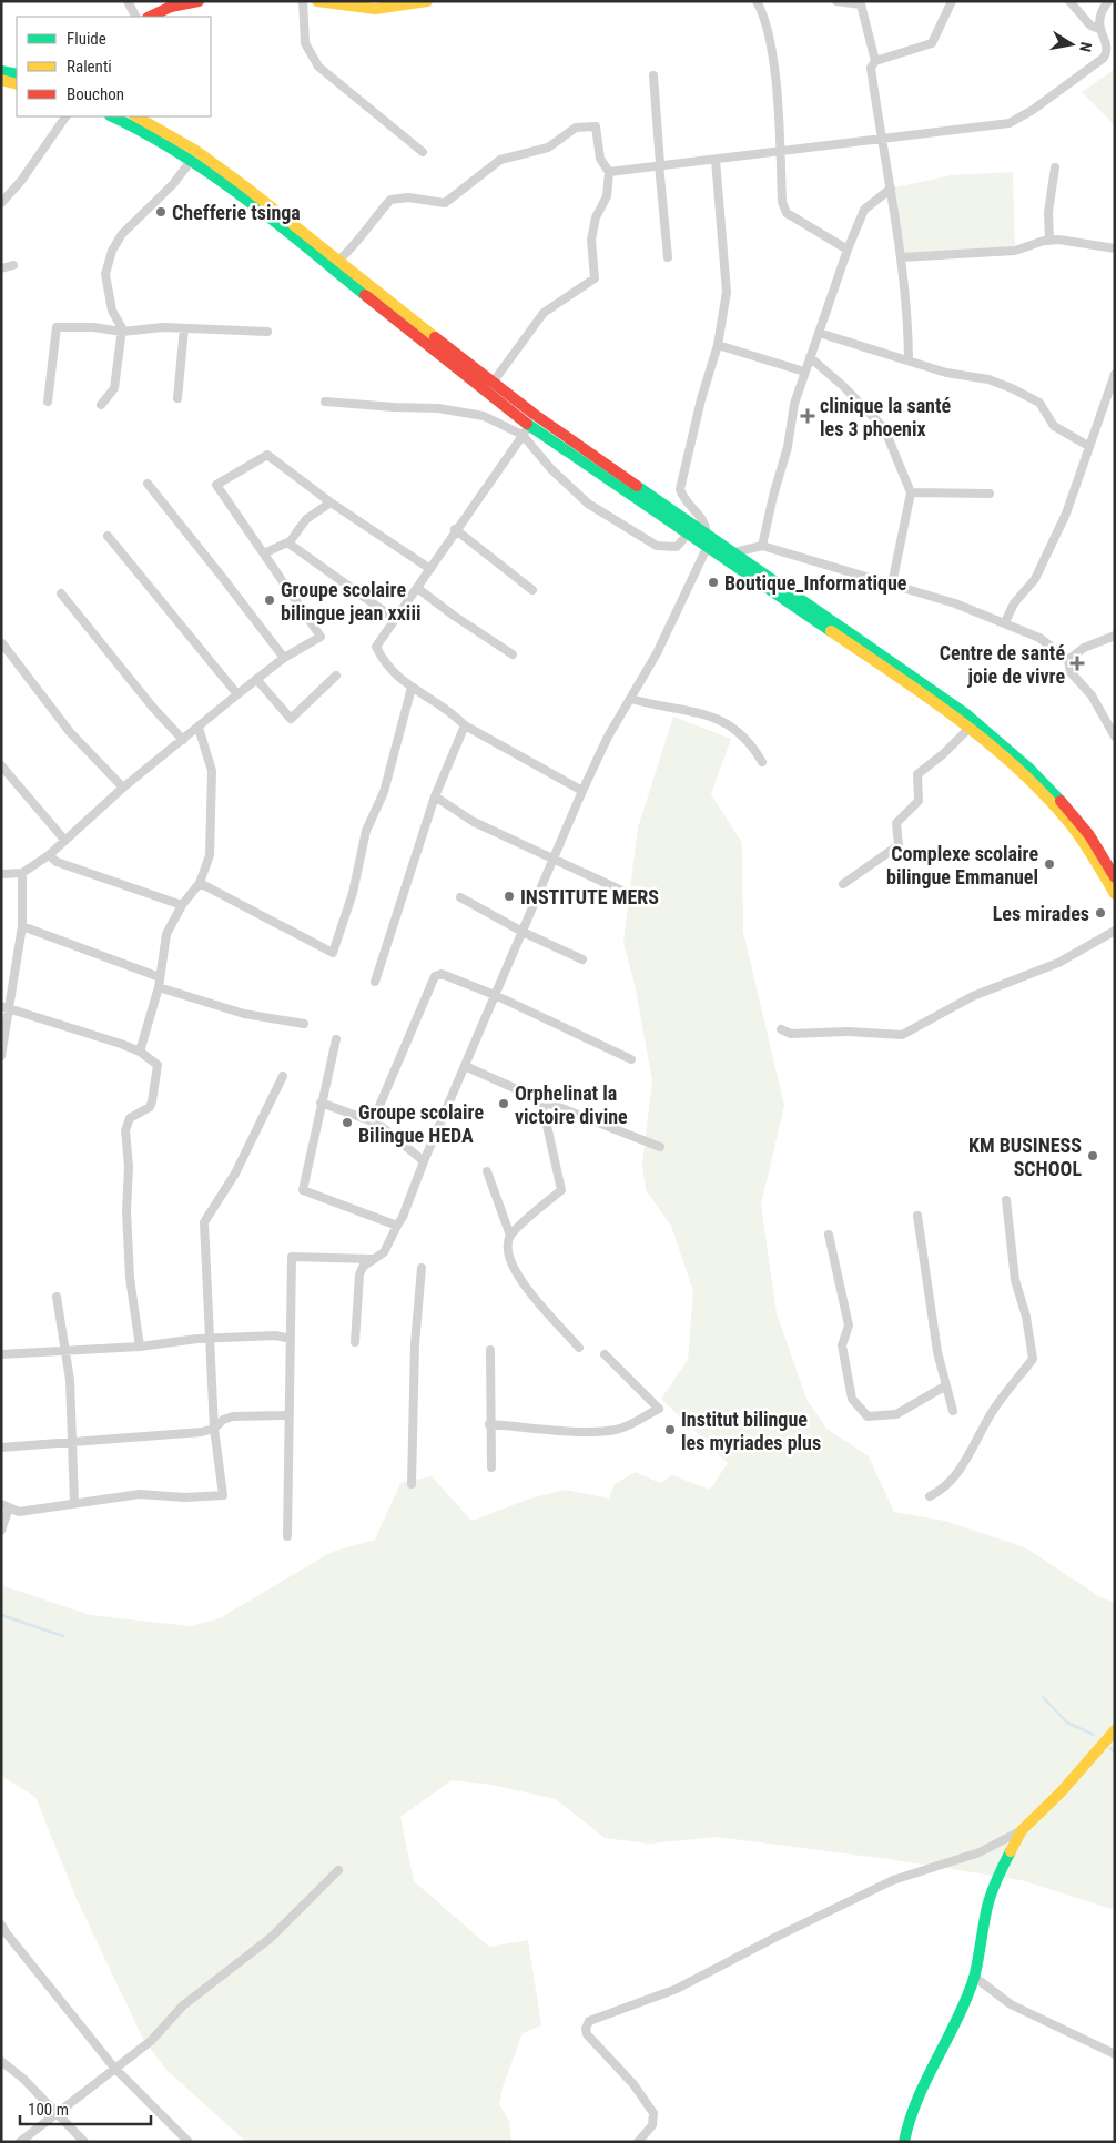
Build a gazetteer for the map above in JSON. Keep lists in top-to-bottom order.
{
  "places": {
    "other": [
      "Chefferie tsinga",
      "Boutique_Informatique",
      "Groupe scolaire bilingue jean xxiii",
      "Complexe scolaire bilingue Emmanuel",
      "INSTITUTE MERS",
      "Les mirades",
      "Orphelinat la victoire divine",
      "Groupe scolaire Bilingue HEDA",
      "KM BUSINESS SCHOOL",
      "Institut bilingue les myriades plus"
    ],
    "health": ["clinique la santé les 3 phoenix", "Centre de santé joie de vivre"]
  },
  "legend": ["Fluide", "Ralenti", "Bouchon"],
  "scale_bar": "100 m",
  "north": "right"
}
